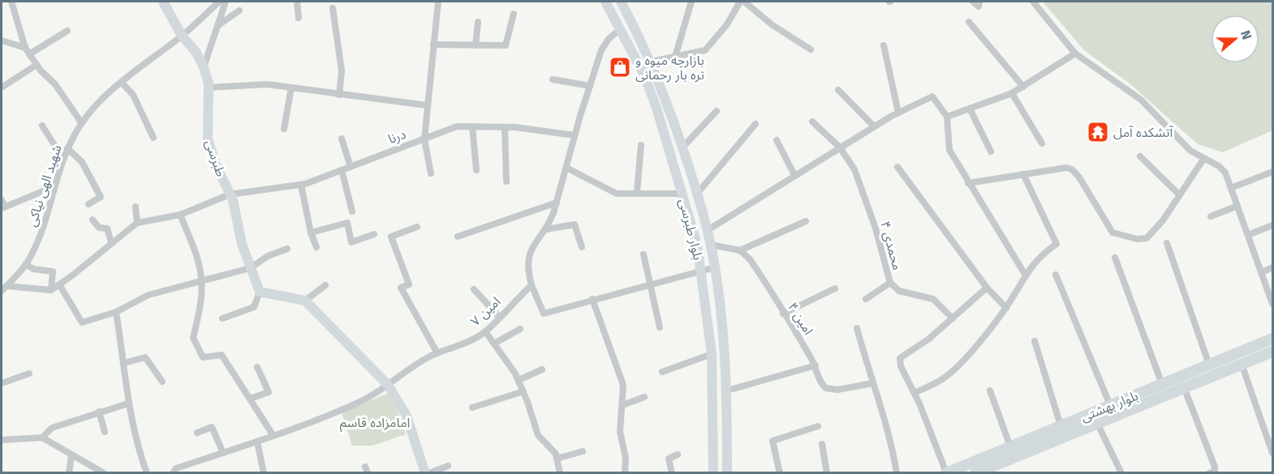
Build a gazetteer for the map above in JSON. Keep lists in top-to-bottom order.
{
  "streets": {
    "main road": ["طبرسی", "بلوار طبرسی", "بلوار بهشتی"],
    "street": [
      "درنا",
      "شهید الهی نیاکی",
      "محمدی ۴",
      "امین ۷",
      "امین ۴"
    ]
  },
  "crossings": [
    ["درنا", "طبرسی"],
    ["طبرسی", "شهید الهی نیاکی"]
  ],
  "parks": ["امامزاده قاسم"],
  "places": {
    "shop": ["بازارچه میوه و تره بار رحمانی"],
    "temple": ["آتشکده آمل"]
  },
  "north": "right"
}
